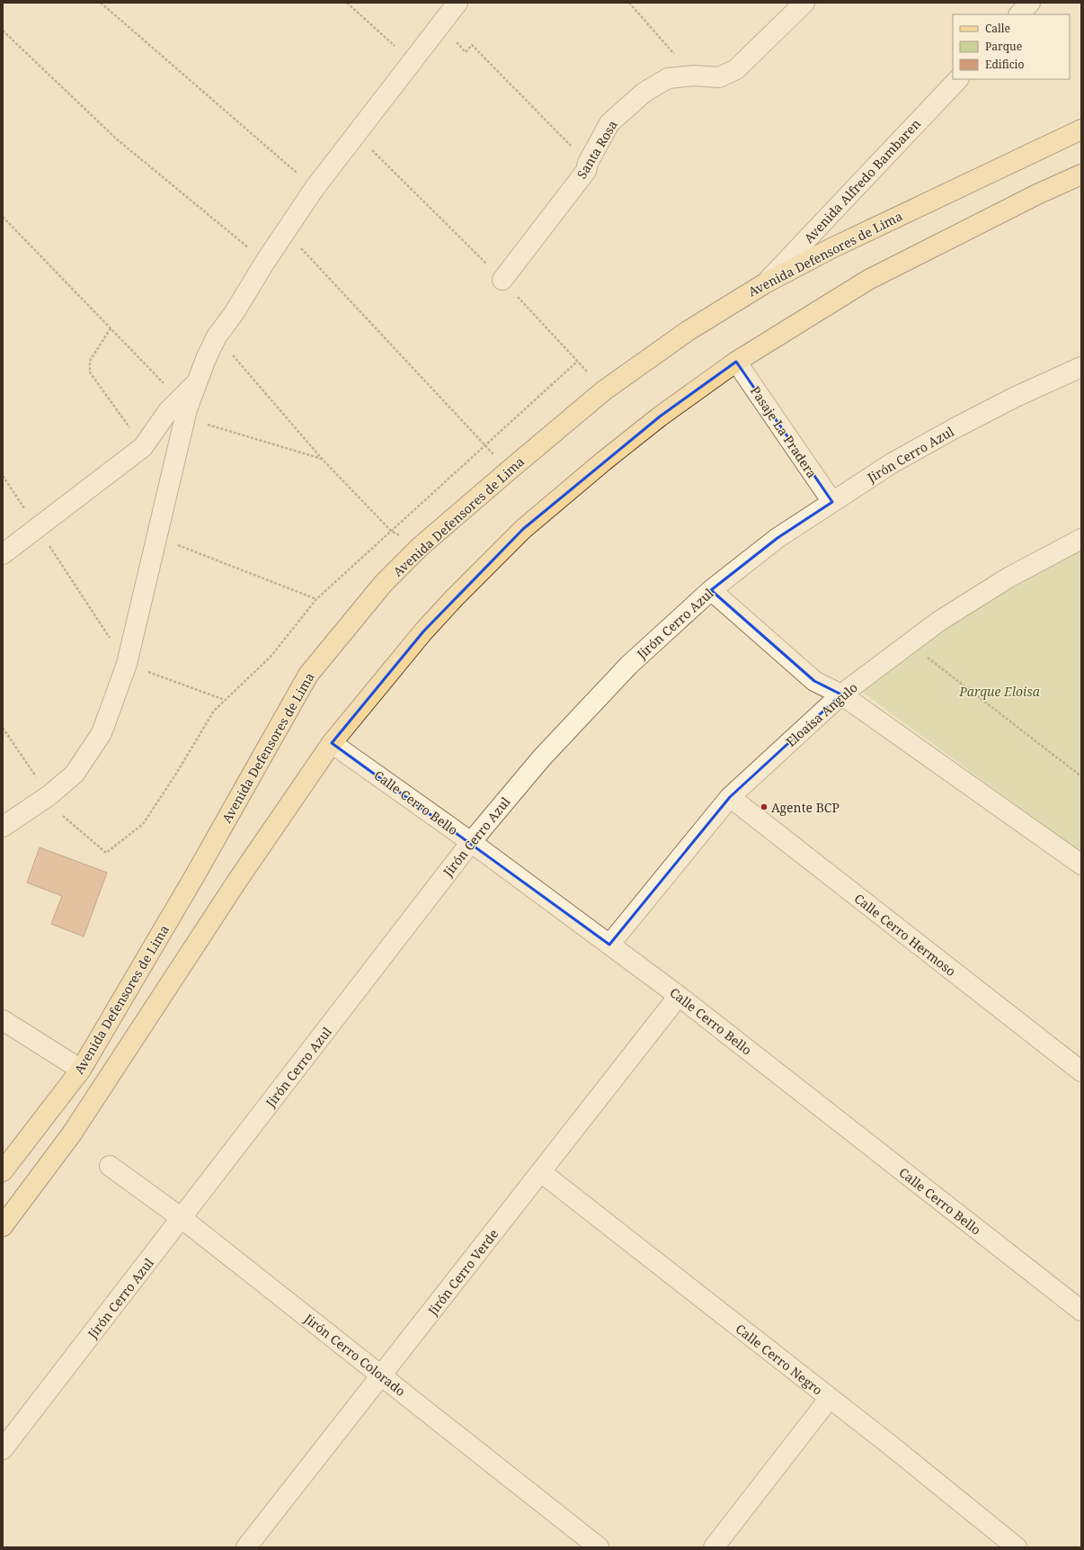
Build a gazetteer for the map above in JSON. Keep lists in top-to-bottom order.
{
  "streets": {
    "main road": ["Avenida Defensores de Lima"],
    "street": [
      "Santa Rosa",
      "Avenida Alfredo Bambaren",
      "Pasaje La Pradera",
      "Jirón Cerro Azul",
      "Eloaisa Angulo",
      "Calle Cerro Bello",
      "Calle Cerro Hermoso",
      "Jirón Cerro Verde",
      "Jirón Cerro Colorado",
      "Calle Cerro Negro"
    ]
  },
  "crossings": [
    ["Avenida Alfredo Bambaren", "Avenida Defensores de Lima"],
    ["Pasaje La Pradera", "Jirón Cerro Azul"],
    ["Jirón Cerro Azul", "Calle Cerro Bello"],
    ["Jirón Cerro Azul", "Jirón Cerro Colorado"],
    ["Eloaisa Angulo", "Calle Cerro Bello"],
    ["Eloaisa Angulo", "Calle Cerro Hermoso"],
    ["Calle Cerro Bello", "Jirón Cerro Verde"],
    ["Jirón Cerro Verde", "Jirón Cerro Colorado"],
    ["Jirón Cerro Verde", "Calle Cerro Negro"]
  ],
  "parks": ["Parque Eloisa"],
  "places": ["Agente BCP"],
  "legend": ["Calle", "Parque", "Edificio"]
}
